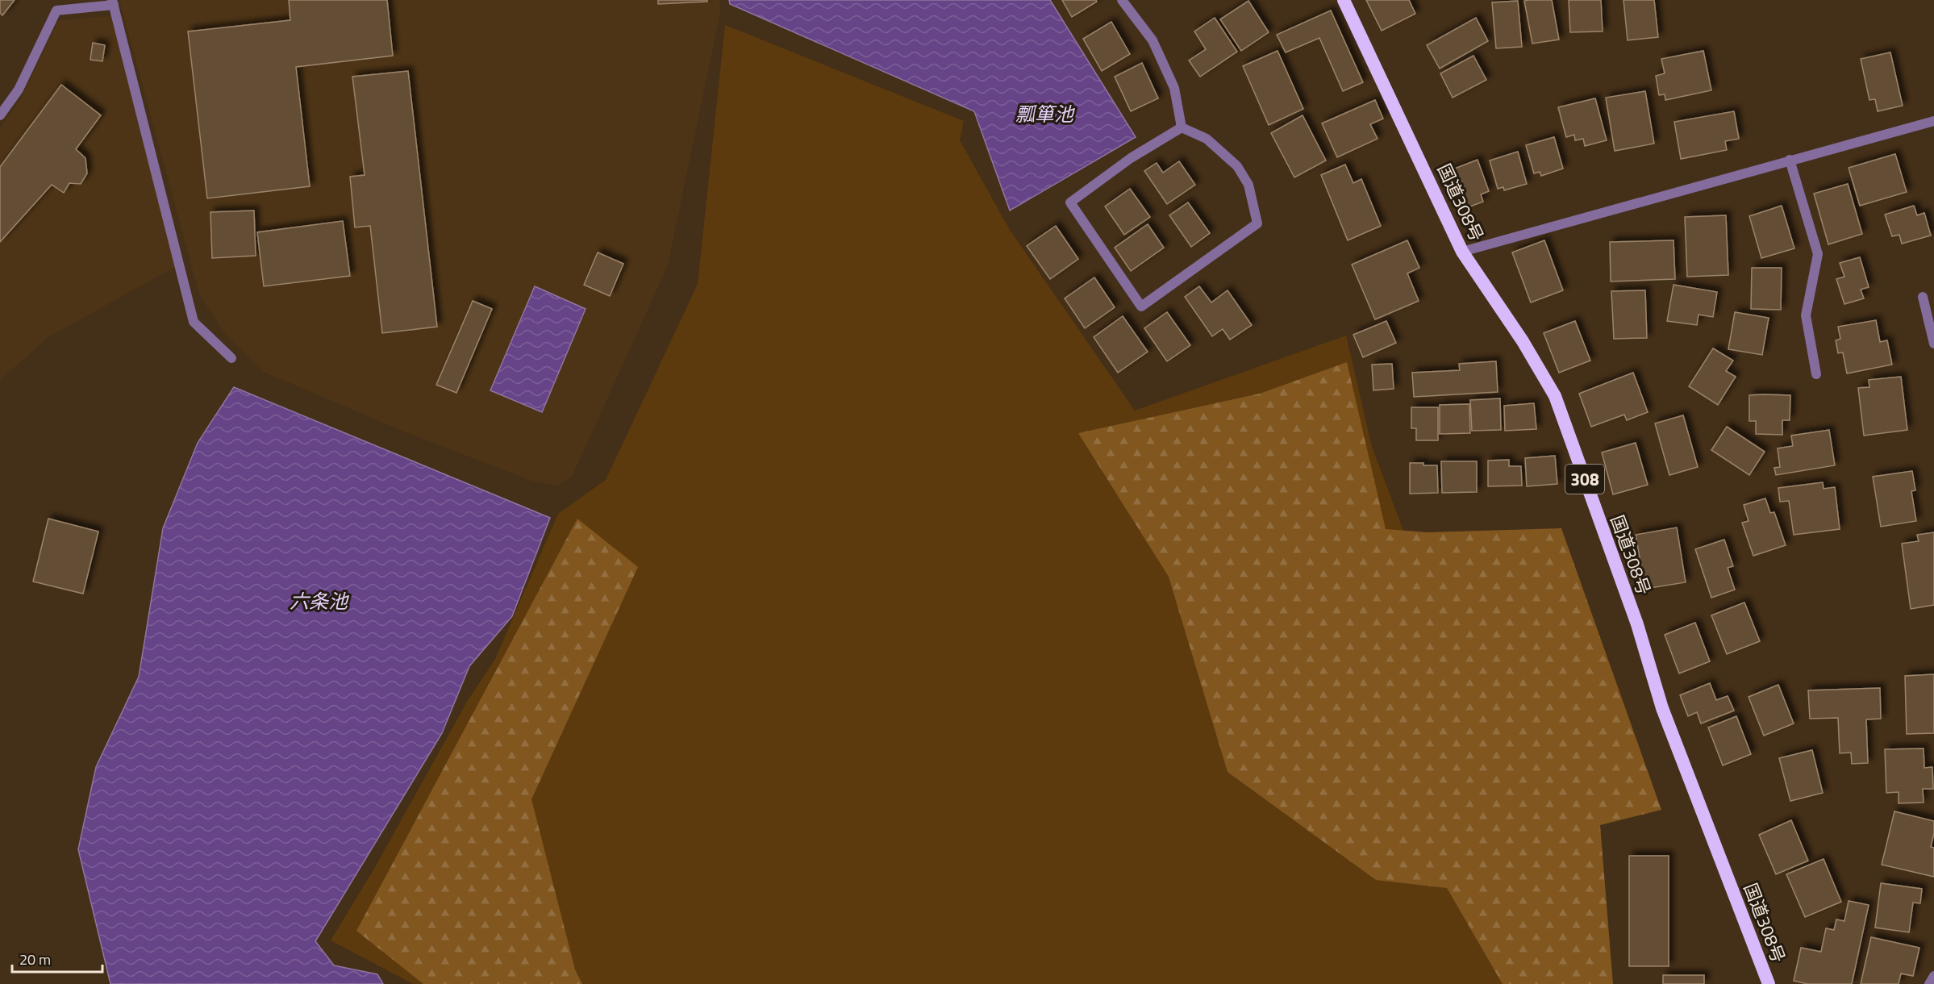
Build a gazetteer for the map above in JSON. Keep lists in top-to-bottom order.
{
  "streets": {
    "highway": ["国道308号", "308"]
  },
  "water": ["瓢箪池", "六条池"],
  "scale_bar": "20 m"
}
